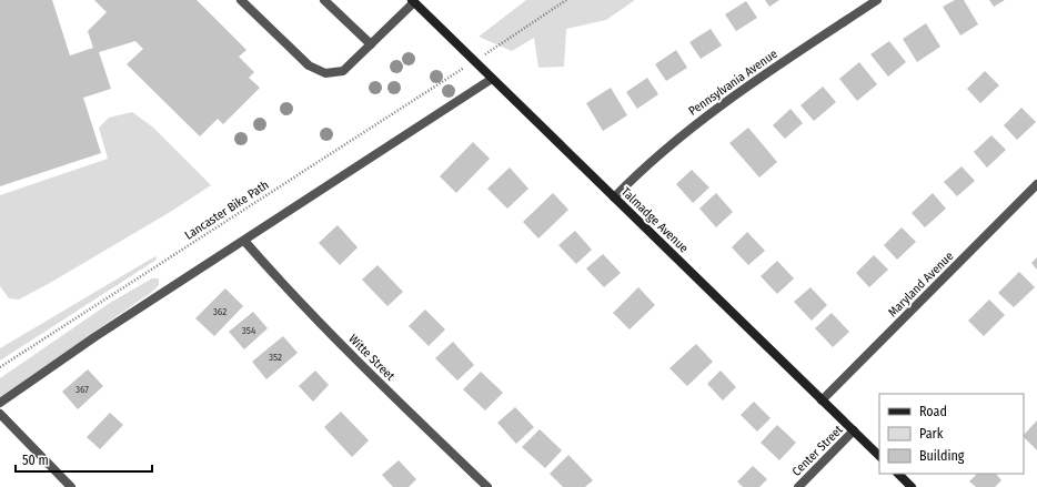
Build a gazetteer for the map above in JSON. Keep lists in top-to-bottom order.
{
  "streets": {
    "street": [
      "Pennsylvania Avenue",
      "Talmadge Avenue",
      "Maryland Avenue",
      "Witte Street",
      "Center Street"
    ],
    "path": ["Lancaster Bike Path"]
  },
  "crossings": [
    ["Pennsylvania Avenue", "Talmadge Avenue"],
    ["Talmadge Avenue", "Maryland Avenue"],
    ["Talmadge Avenue", "Center Street"]
  ],
  "house_numbers": [
    "362",
    "354",
    "352",
    "367"
  ],
  "legend": ["Road", "Park", "Building"],
  "scale_bar": "50 m"
}
